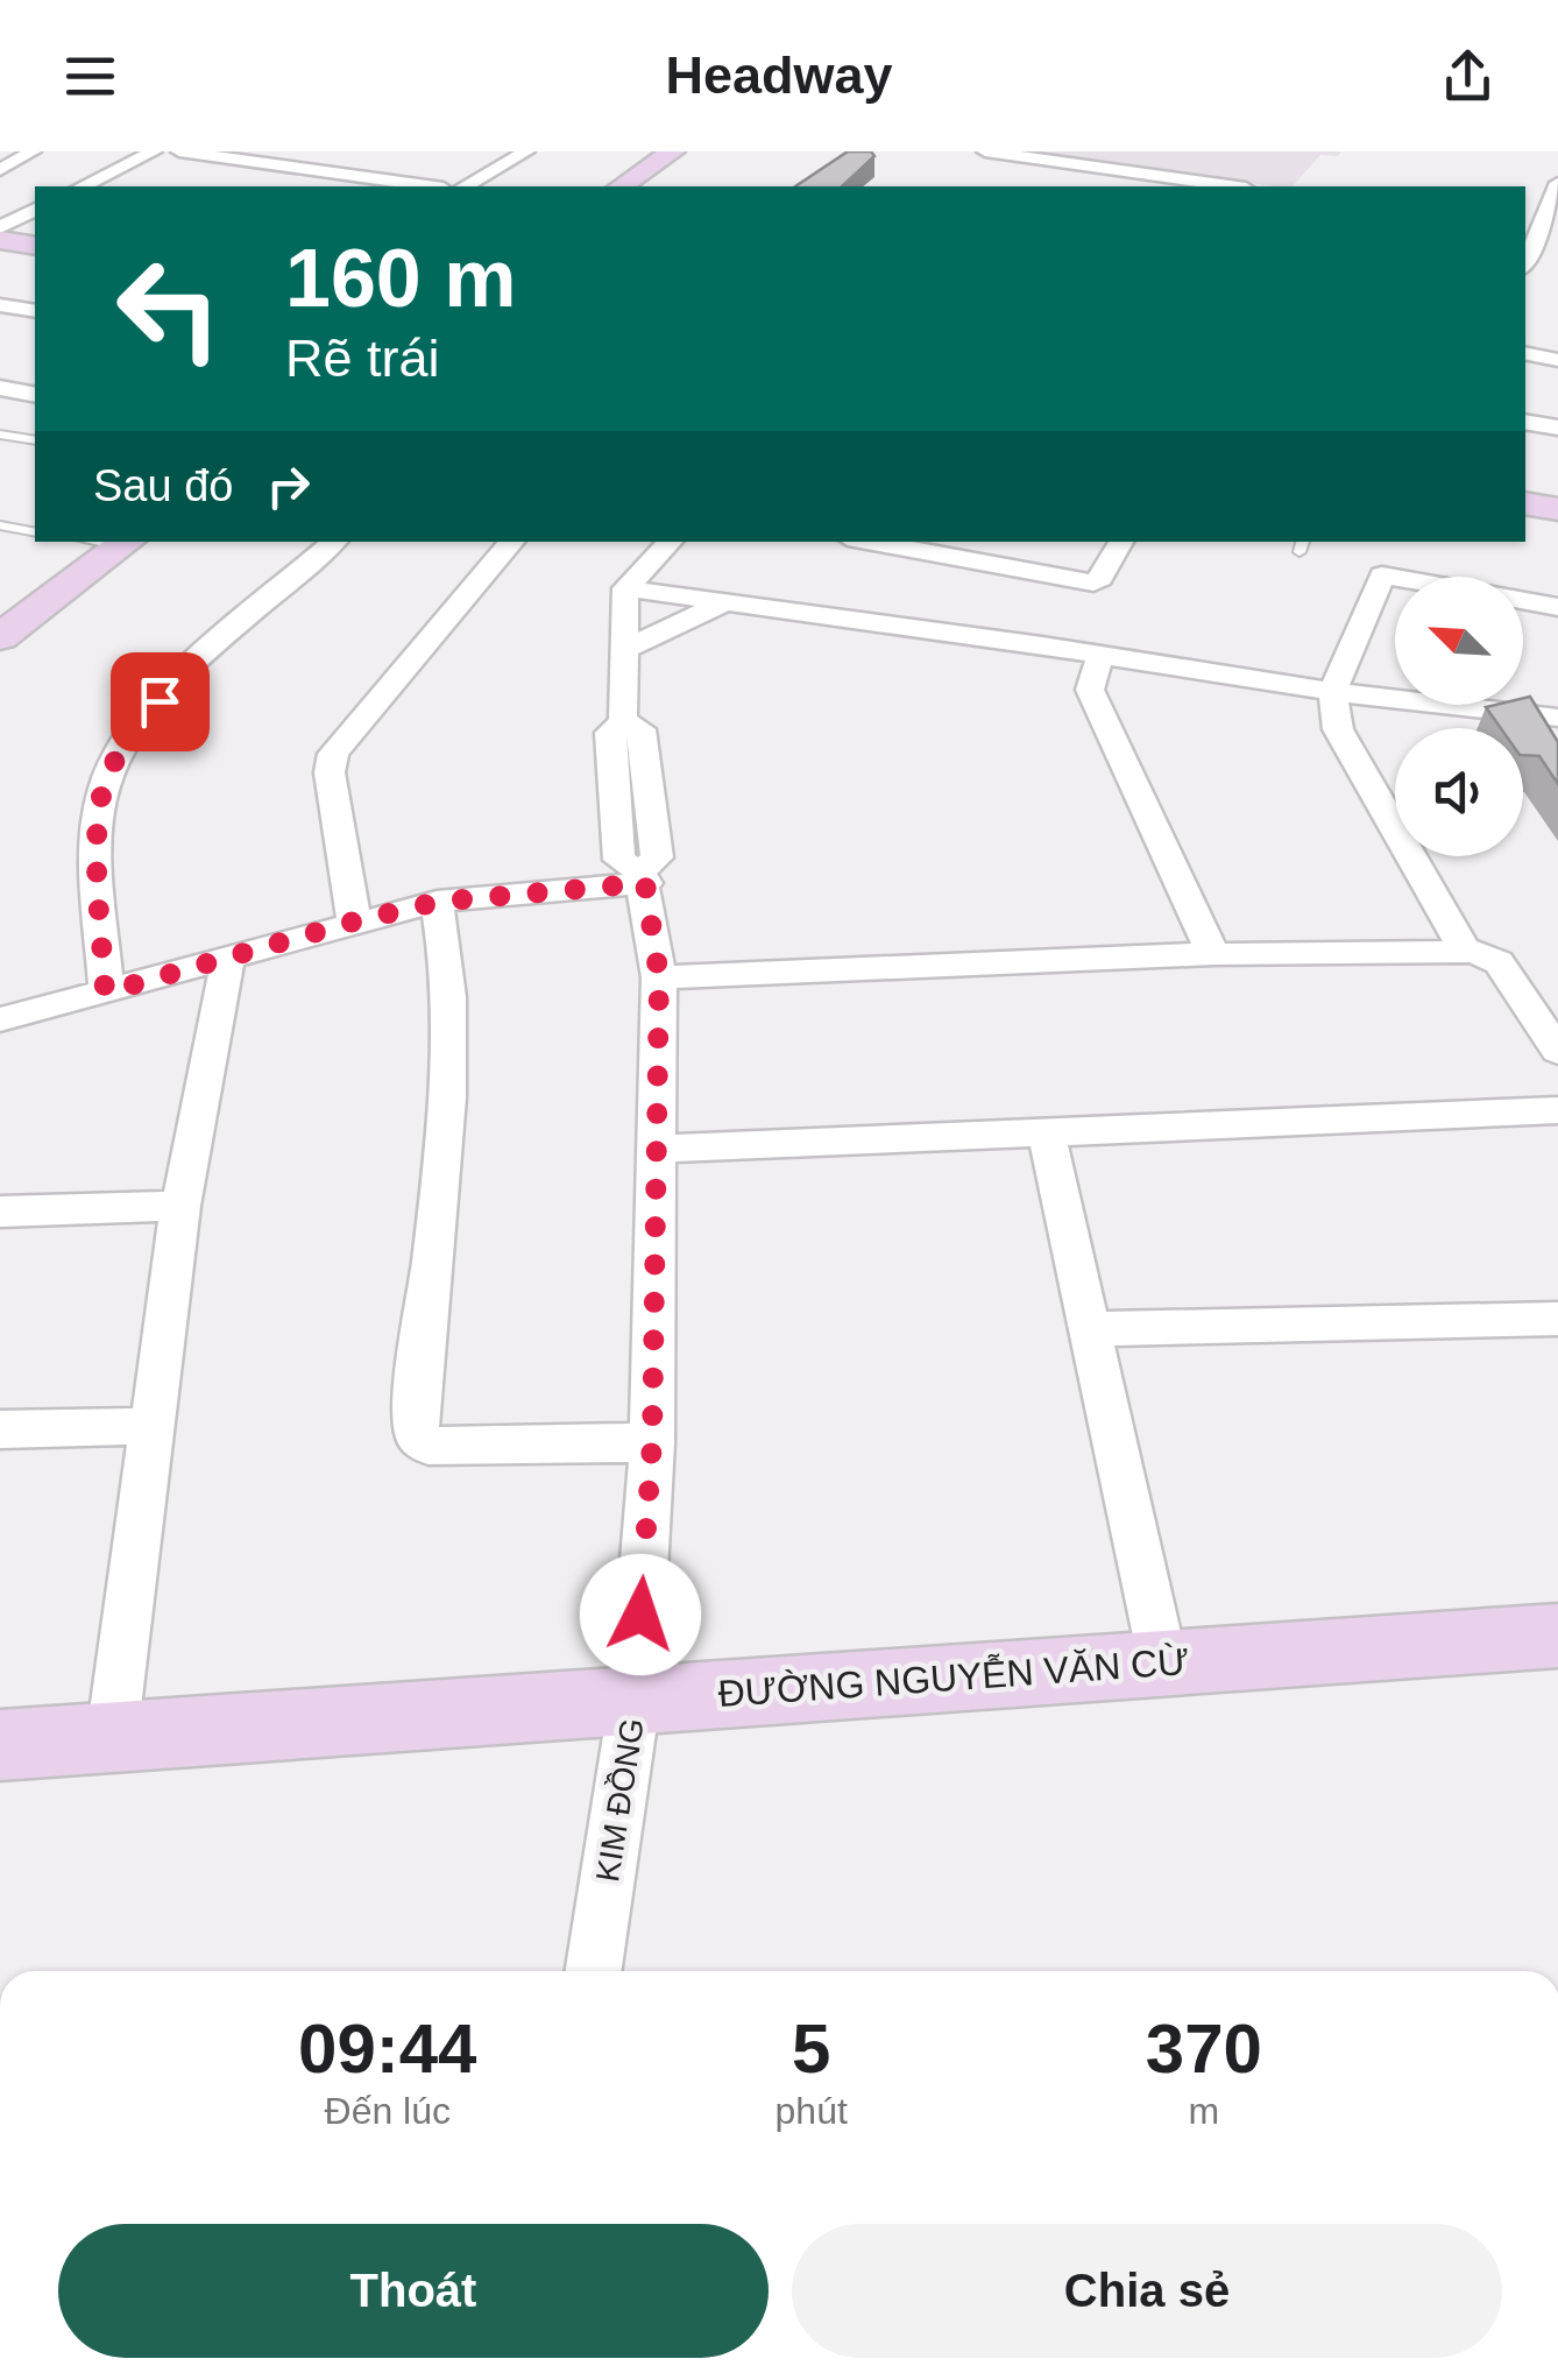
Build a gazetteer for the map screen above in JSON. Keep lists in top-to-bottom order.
{
  "streets": {
    "main road": ["ĐƯỜNG NGUYỄN VĂN CỪ"],
    "street": ["KIM ĐỒNG"]
  },
  "crossings": [
    ["ĐƯỜNG NGUYỄN VĂN CỪ", "KIM ĐỒNG"]
  ],
  "north": "top left",
  "page": {
    "header": "Headway",
    "turn": ["160 m", "Rẽ trái"],
    "then": "Sau đó",
    "eta": [
      "09:44",
      "Đến lúc",
      "5",
      "phút",
      "370",
      "m"
    ],
    "buttons": ["Thoát", "Chia sẻ"]
  }
}
